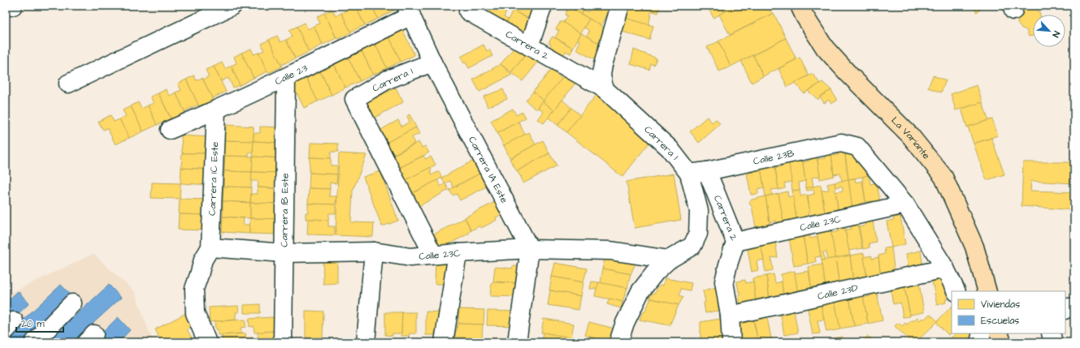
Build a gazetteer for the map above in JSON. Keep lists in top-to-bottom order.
{
  "streets": {
    "main road": ["La Variante"],
    "street": [
      "Carrera 2",
      "Calle 23",
      "Carrera 1",
      "Calle 23B",
      "Carrera 1A Este",
      "Carrera 1C Este",
      "Carrera 1B Este",
      "Calle 23C",
      "Calle 23D"
    ]
  },
  "crossings": [
    ["Carrera 2", "Carrera 1"],
    ["Carrera 2", "Calle 23B"],
    ["Carrera 2", "Calle 23C"],
    ["Carrera 2", "Calle 23D"],
    ["Calle 23", "Carrera 1A Este"],
    ["Calle 23", "Carrera 1C Este"],
    ["Calle 23", "Carrera 1B Este"],
    ["Carrera 1", "Calle 23B"],
    ["Carrera 1", "Carrera 1A Este"],
    ["Carrera 1", "Calle 23C"],
    ["Calle 23B", "Calle 23C"],
    ["Carrera 1A Este", "Calle 23C"],
    ["Carrera 1C Este", "Calle 23C"],
    ["Carrera 1B Este", "Calle 23C"]
  ],
  "legend": ["Viviendas", "Escuelas"],
  "scale_bar": "20 m",
  "north": "bottom right"
}
